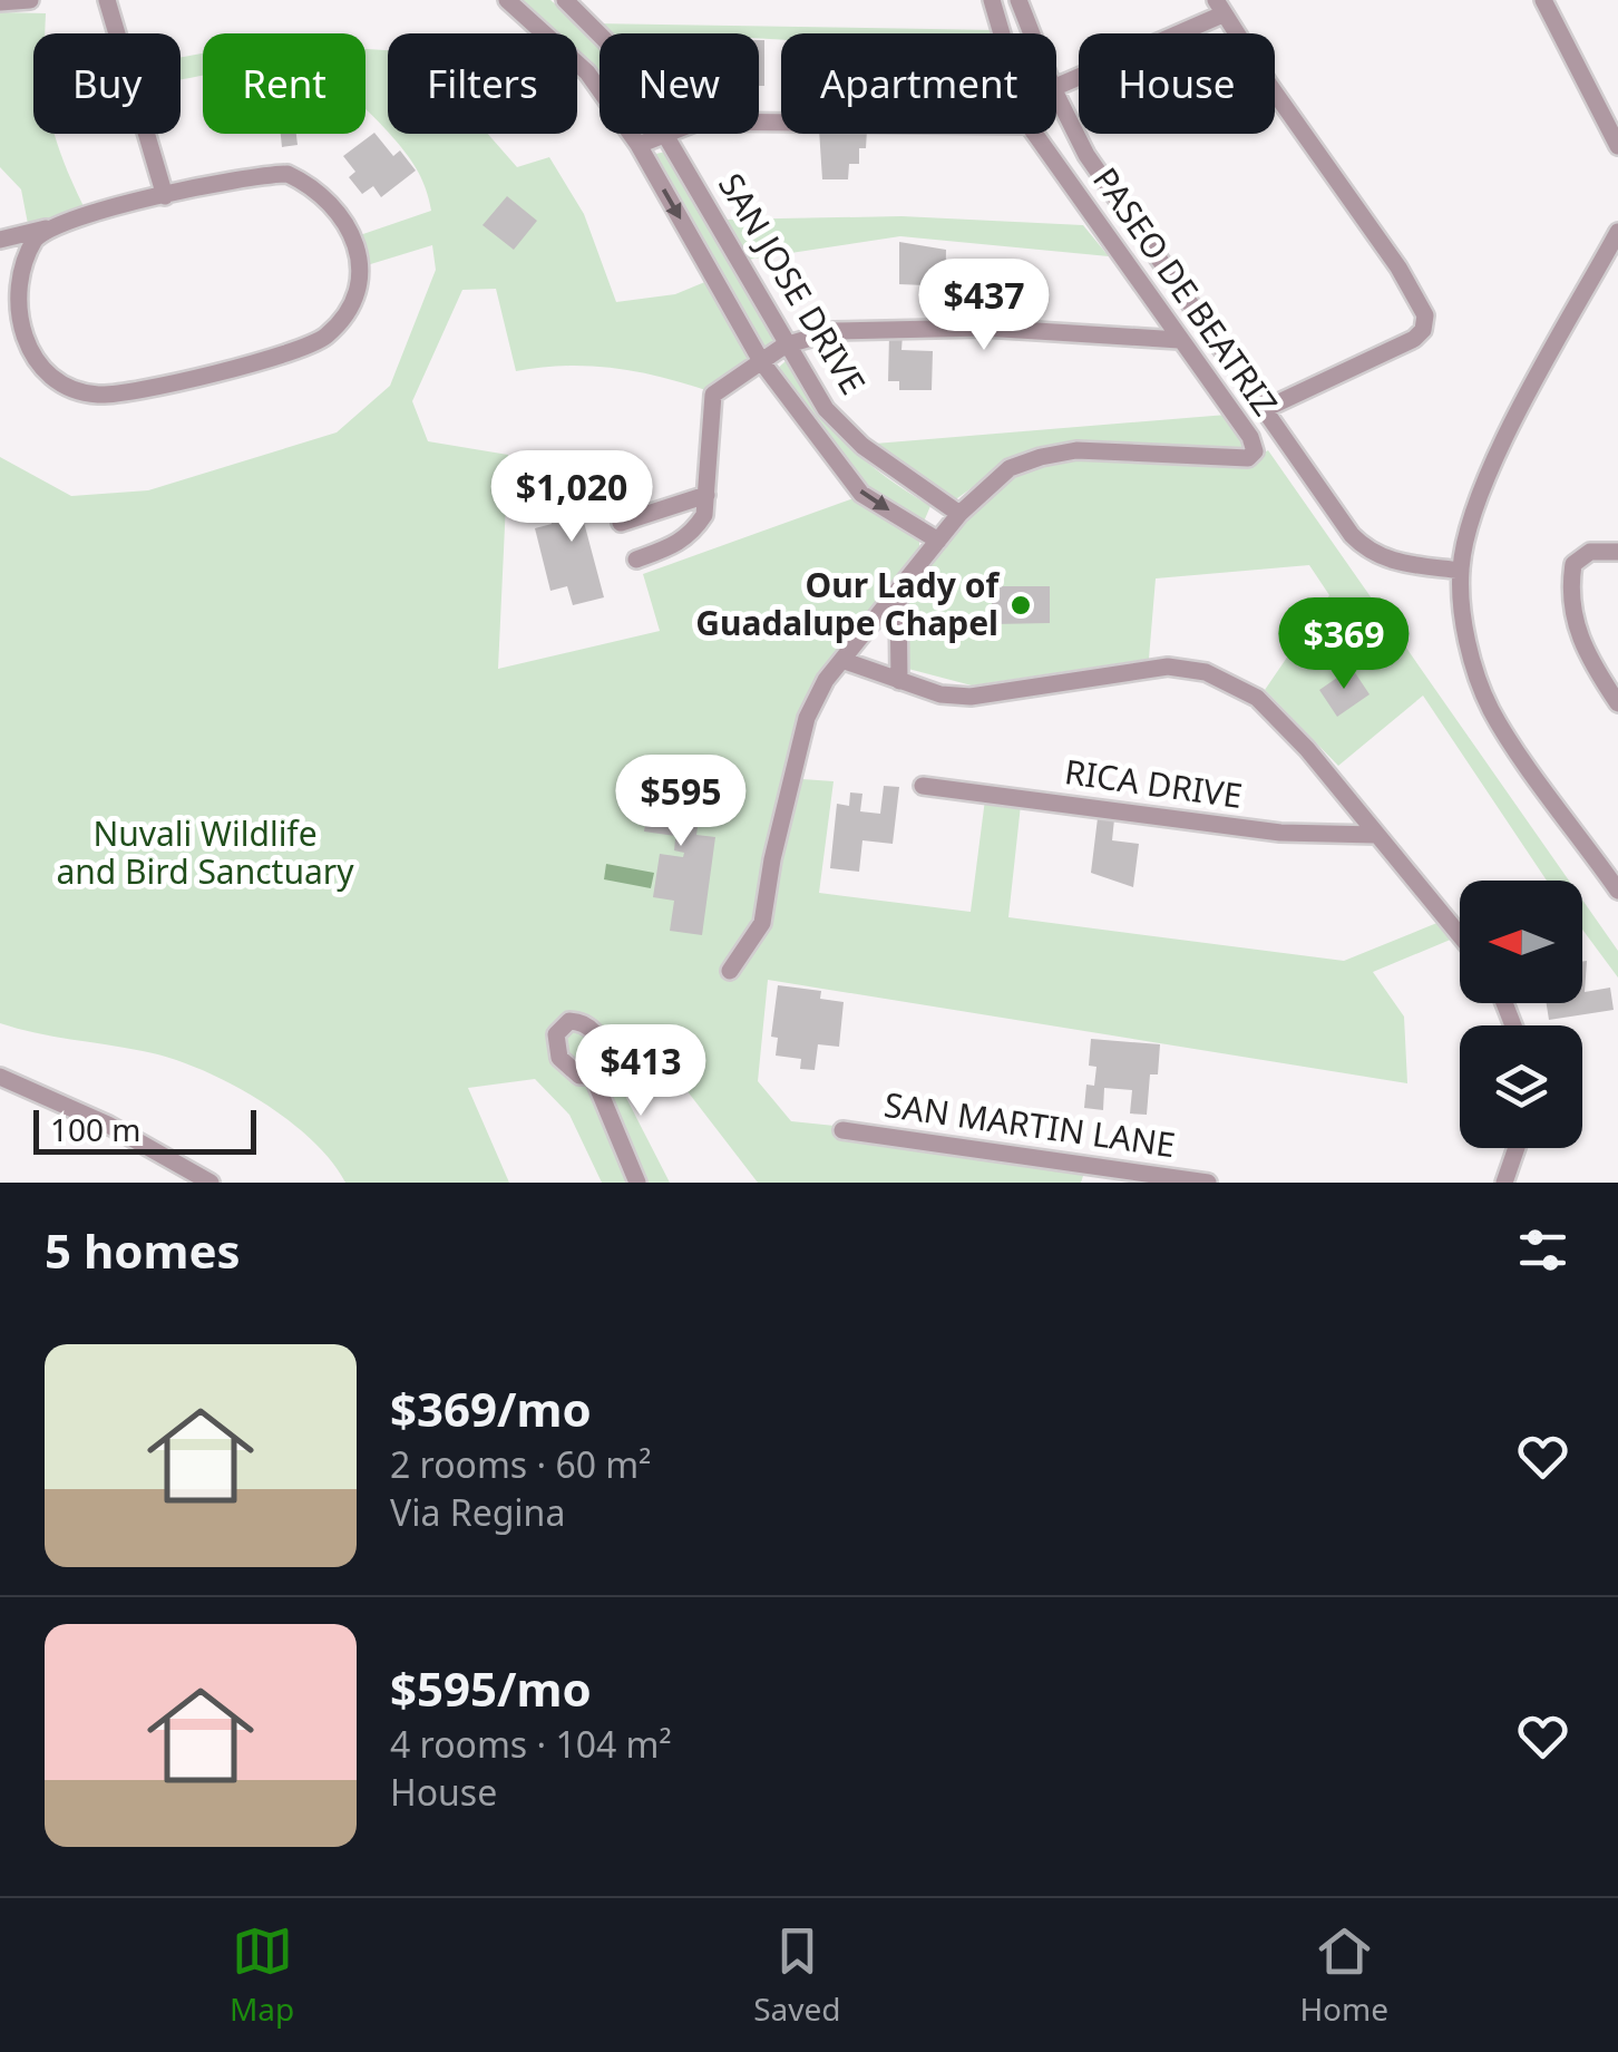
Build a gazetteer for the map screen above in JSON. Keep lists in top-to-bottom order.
{
  "streets": {
    "street": [
      "SAN JOSE DRIVE",
      "PASEO DE BEATRIZ",
      "RICA DRIVE",
      "SAN MARTIN LANE"
    ]
  },
  "crossings": [
    ["SAN JOSE DRIVE", "PASEO DE BEATRIZ"]
  ],
  "parks": ["Nuvali Wildlife and Bird Sanctuary"],
  "places": ["Our Lady of Guadalupe Chapel"],
  "scale_bar": "100 m",
  "north": "left",
  "page": {
    "chip": [
      "Buy",
      "Rent",
      "Filters",
      "New",
      "Apartment",
      "House"
    ],
    "price": [
      "$437",
      "$1,020",
      "$369",
      "$595",
      "$413"
    ],
    "scale": "100 m",
    "heading": "5 homes",
    "list": [
      {
        "name": "$369/mo",
        "note": "2 rooms · 60 m² · Via Regina"
      },
      {
        "name": "$595/mo",
        "note": "4 rooms · 104 m² · House"
      }
    ],
    "tabs": ["Map", "Saved", "Home"]
  }
}
